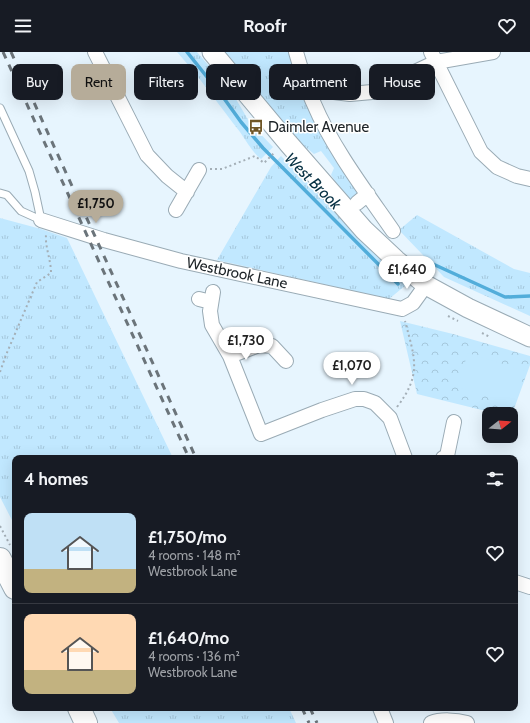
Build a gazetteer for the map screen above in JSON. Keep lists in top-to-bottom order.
{
  "streets": {
    "street": ["Westbrook Lane"]
  },
  "water": ["West Brook"],
  "places": {
    "bus stop": ["Daimler Avenue"]
  },
  "north": "right",
  "page": {
    "header": "Roofr",
    "chip": [
      "Buy",
      "Rent",
      "Filters",
      "New",
      "Apartment",
      "House"
    ],
    "price": [
      "£1,750",
      "£1,640",
      "£1,730",
      "£1,070"
    ],
    "heading": "4 homes",
    "list": [
      {
        "name": "£1,750/mo",
        "note": "4 rooms · 148 m² · Westbrook Lane"
      },
      {
        "name": "£1,640/mo",
        "note": "4 rooms · 136 m² · Westbrook Lane"
      }
    ]
  }
}
